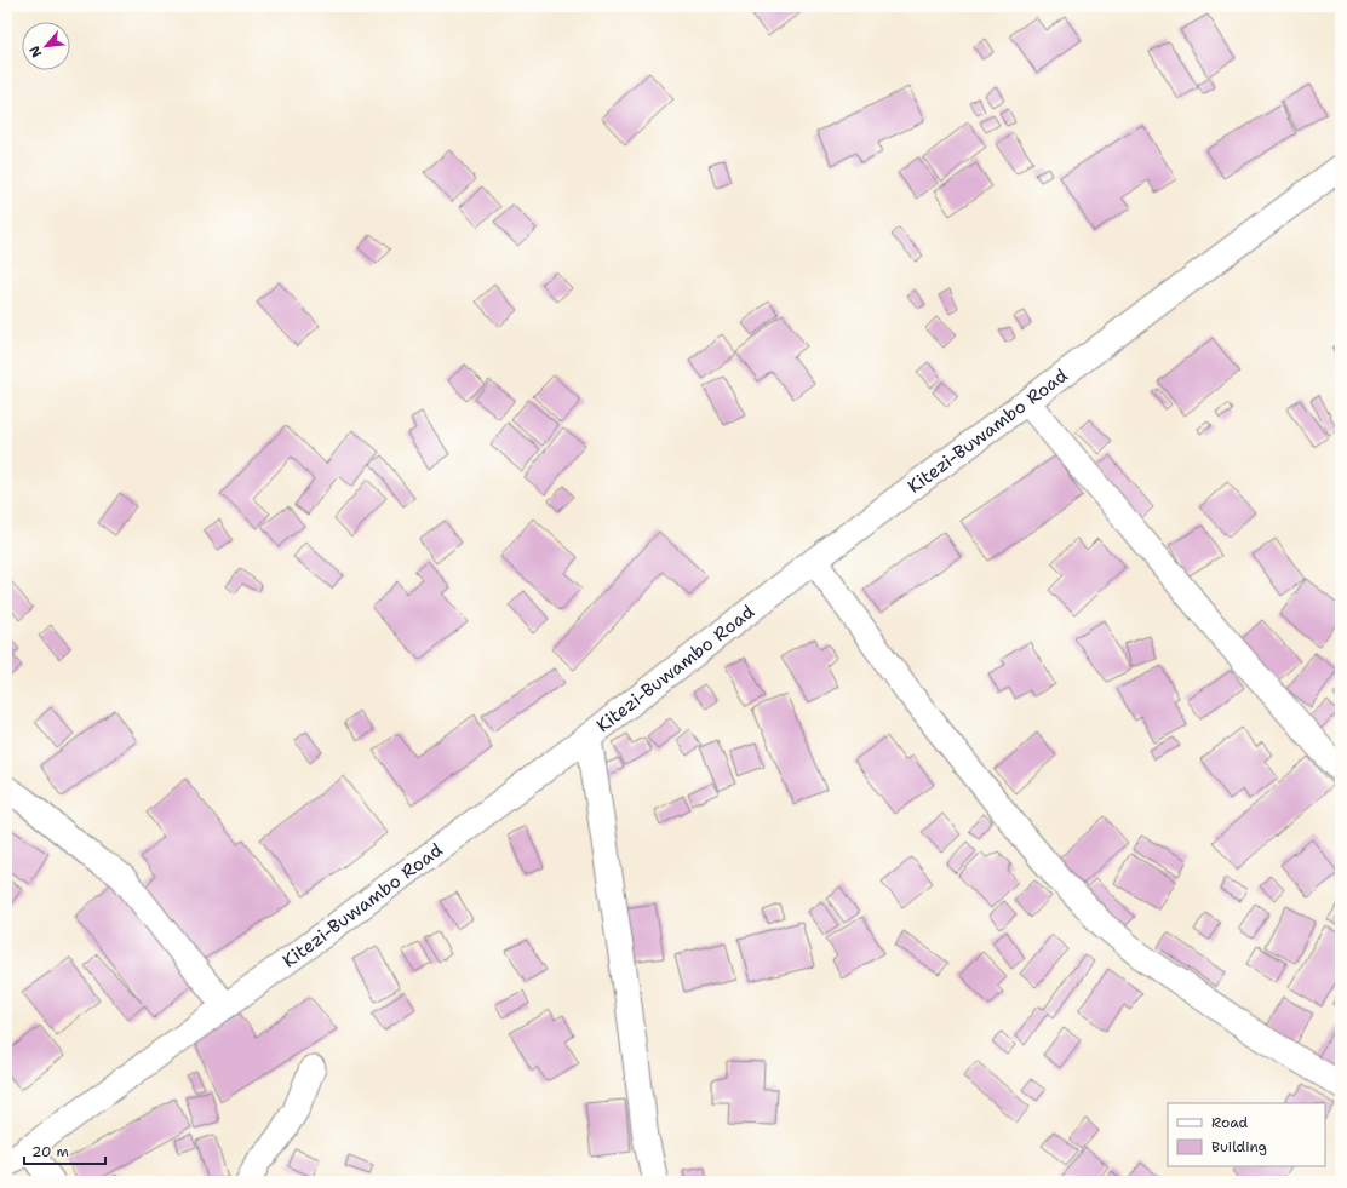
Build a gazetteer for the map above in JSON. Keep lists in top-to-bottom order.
{
  "streets": {
    "street": ["Kitezi-Buwambo Road"]
  },
  "legend": ["Road", "Building"],
  "scale_bar": "20 m",
  "north": "bottom left"
}
